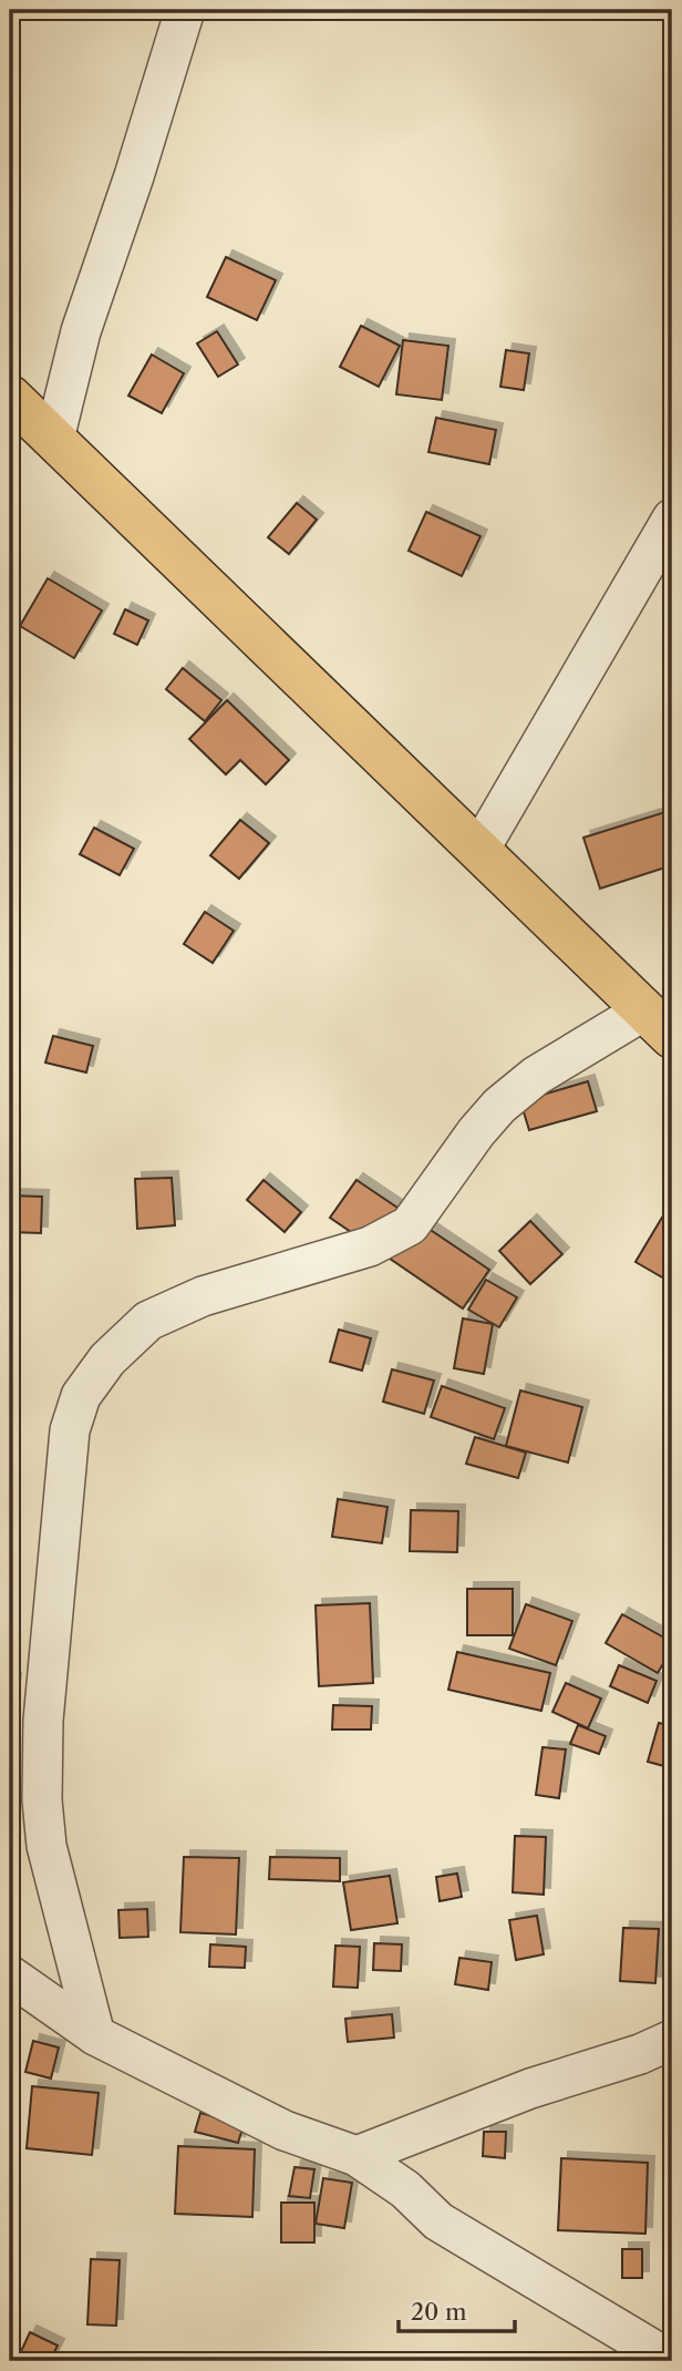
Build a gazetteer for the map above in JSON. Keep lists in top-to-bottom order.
{
  "scale_bar": "20 m"
}
